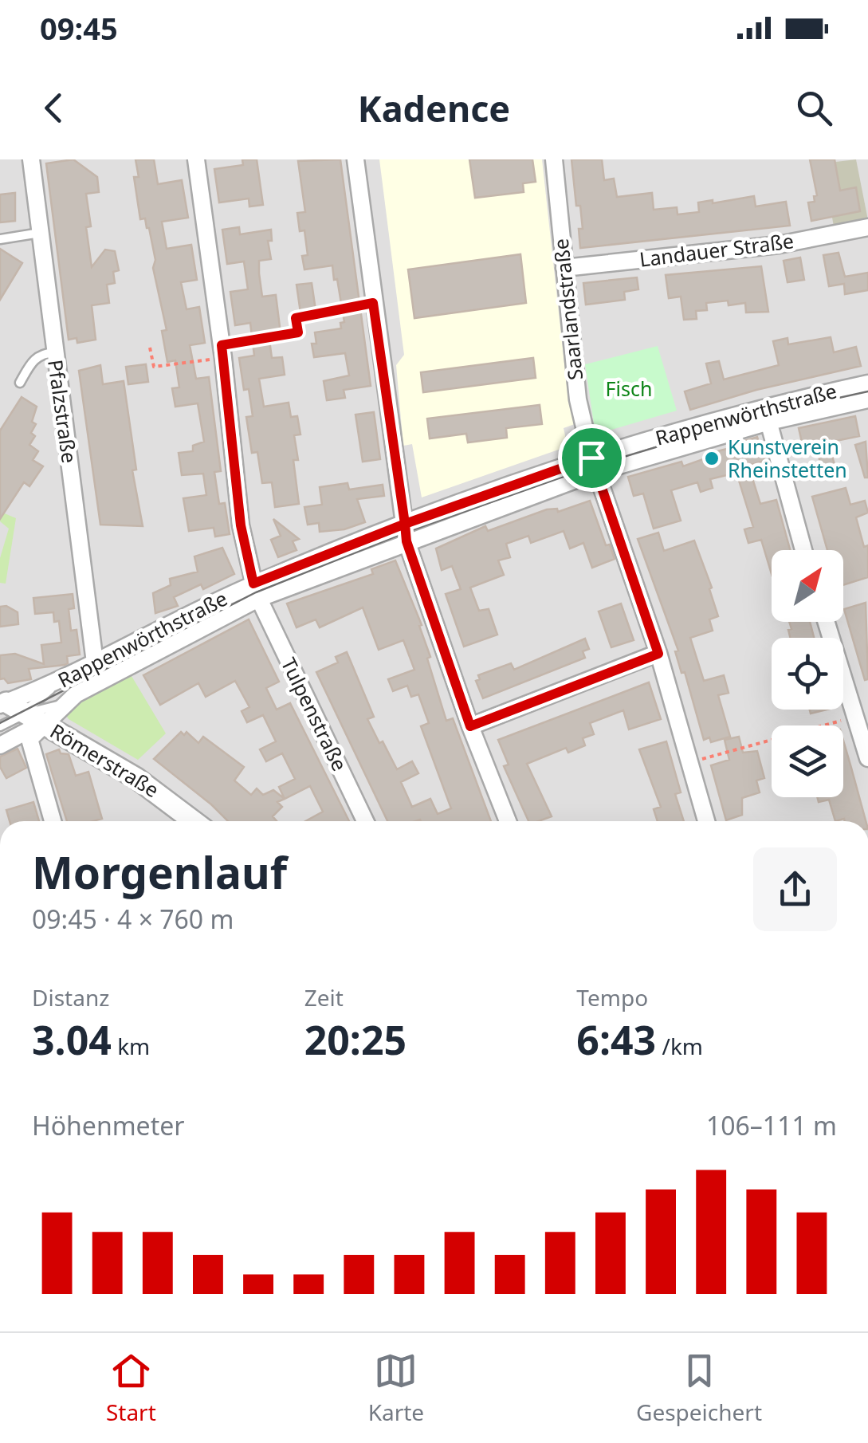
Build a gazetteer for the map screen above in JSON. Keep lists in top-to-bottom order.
{
  "streets": {
    "street": [
      "Landauer Straße",
      "Saarlandstraße",
      "Pfalzstraße",
      "Rappenwörthstraße",
      "Tulpenstraße",
      "Römerstraße"
    ]
  },
  "crossings": [
    ["Landauer Straße", "Saarlandstraße"],
    ["Saarlandstraße", "Rappenwörthstraße"],
    ["Pfalzstraße", "Rappenwörthstraße"],
    ["Rappenwörthstraße", "Tulpenstraße"],
    ["Rappenwörthstraße", "Römerstraße"]
  ],
  "parks": ["Fisch"],
  "places": ["Kunstverein Rheinstetten"],
  "north": "top right",
  "page": {
    "status": "09:45",
    "header": "Kadence",
    "heading": ["Morgenlauf", "09:45 · 4 × 760 m"],
    "stats": [
      ["Distanz", "3.04 km"],
      ["Zeit", "20:25"],
      ["Tempo", "6:43 /km"]
    ],
    "chart": ["Höhenmeter", "106–111 m"],
    "tabs": ["Start", "Karte", "Gespeichert"]
  }
}
